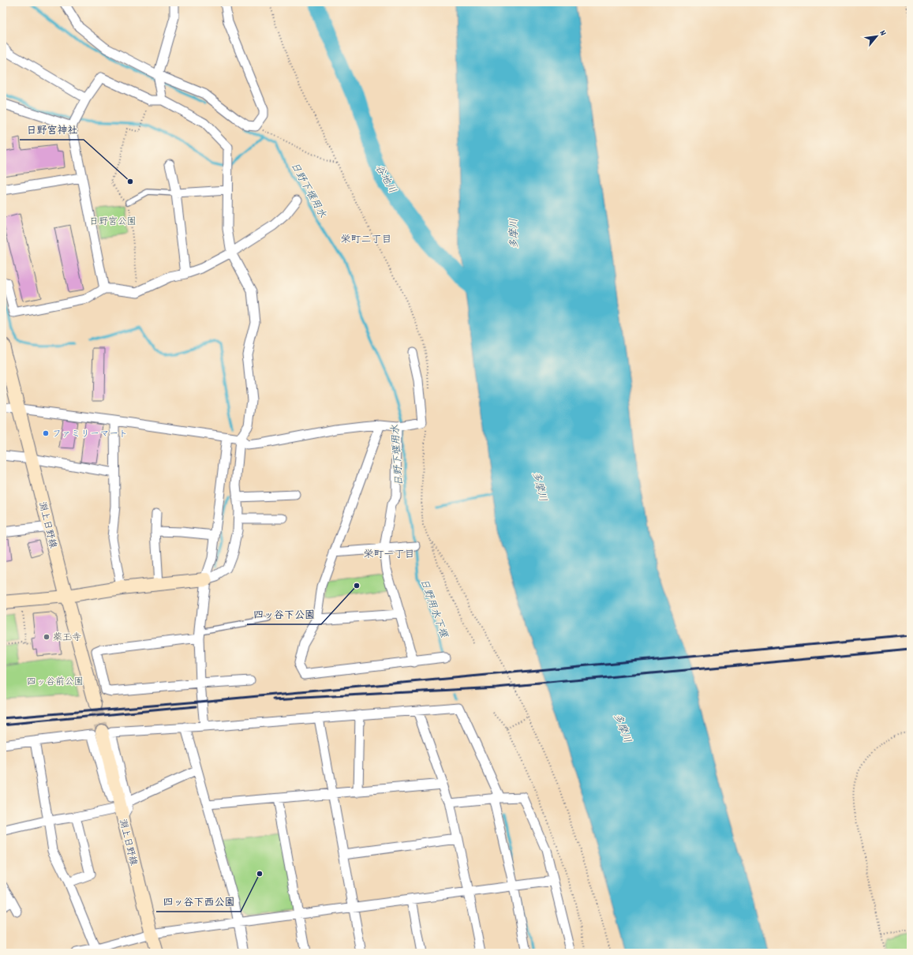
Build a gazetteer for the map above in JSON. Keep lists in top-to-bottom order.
{
  "streets": {
    "main road": ["淵上日野線"]
  },
  "districts": ["栄町二丁目", "栄町一丁目"],
  "water": [
    "谷地川",
    "日野下堰用水",
    "多摩川",
    "日野用水下堰"
  ],
  "parks": ["日野宮公園", "四ッ谷前公園"],
  "places": [
    "日野宮神社",
    "ファミリーマート",
    "四ッ谷下公園",
    "薬王寺",
    "四ッ谷下西公園"
  ],
  "north": "top right"
}
